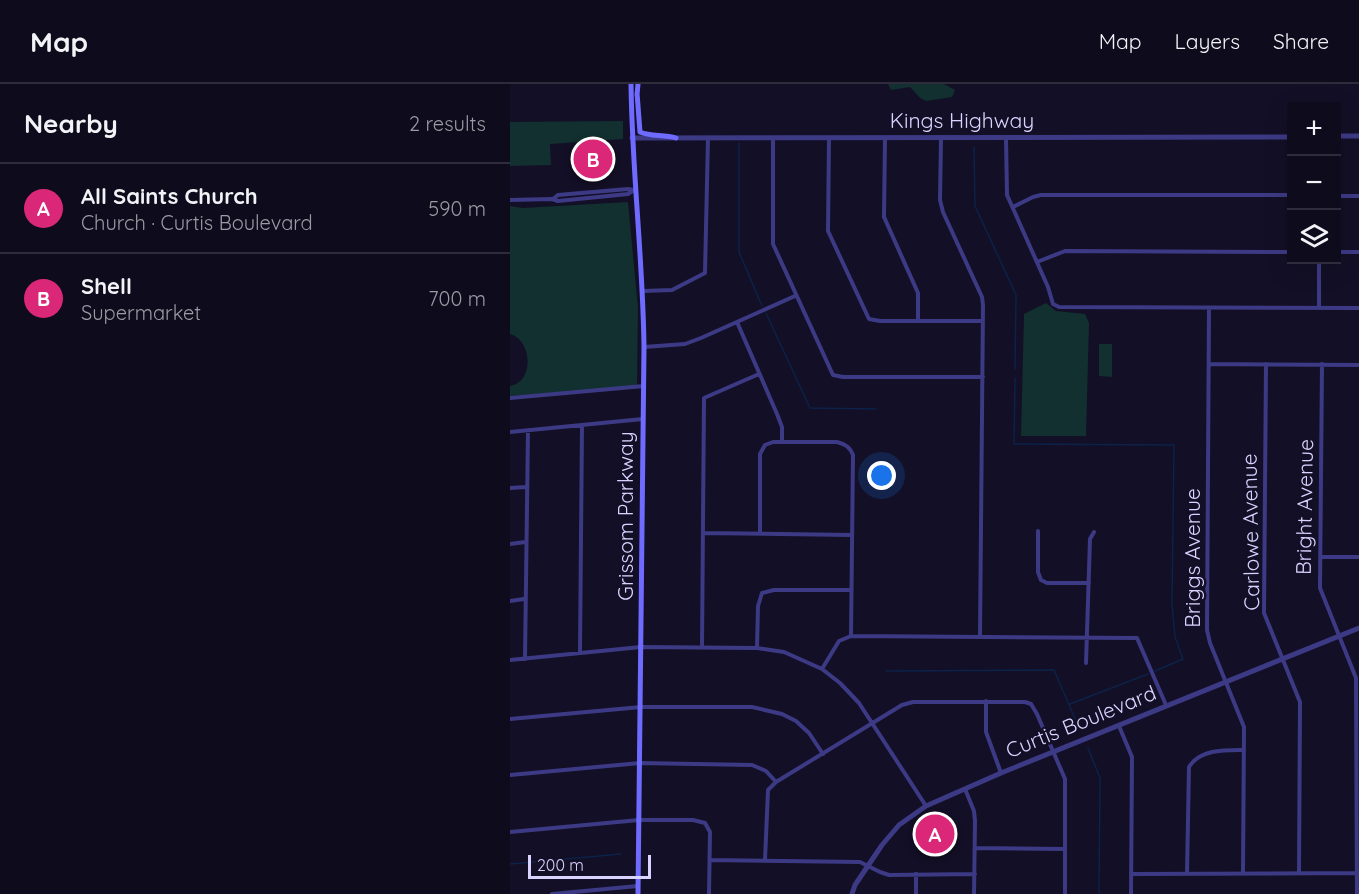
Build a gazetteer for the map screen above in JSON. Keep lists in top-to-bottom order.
{
  "streets": {
    "main road": ["Grissom Parkway"],
    "street": [
      "Kings Highway",
      "Bright Avenue",
      "Carlowe Avenue",
      "Briggs Avenue",
      "Curtis Boulevard"
    ]
  },
  "crossings": [
    ["Kings Highway", "Grissom Parkway"],
    ["Bright Avenue", "Curtis Boulevard"],
    ["Carlowe Avenue", "Curtis Boulevard"],
    ["Briggs Avenue", "Curtis Boulevard"]
  ],
  "scale_bar": "200 m",
  "page": {
    "header": "Map",
    "nav": ["Map", "Layers", "Share"],
    "heading": ["Nearby", "2 results"],
    "map_buttons": ["+", "−"],
    "pins": ["B", "A"],
    "list": [
      {
        "mark": "A",
        "name": "All Saints Church",
        "note": "Church · Curtis Boulevard",
        "value": "590 m"
      },
      {
        "mark": "B",
        "name": "Shell",
        "note": "Supermarket",
        "value": "700 m"
      }
    ],
    "scale": "200 m"
  }
}
